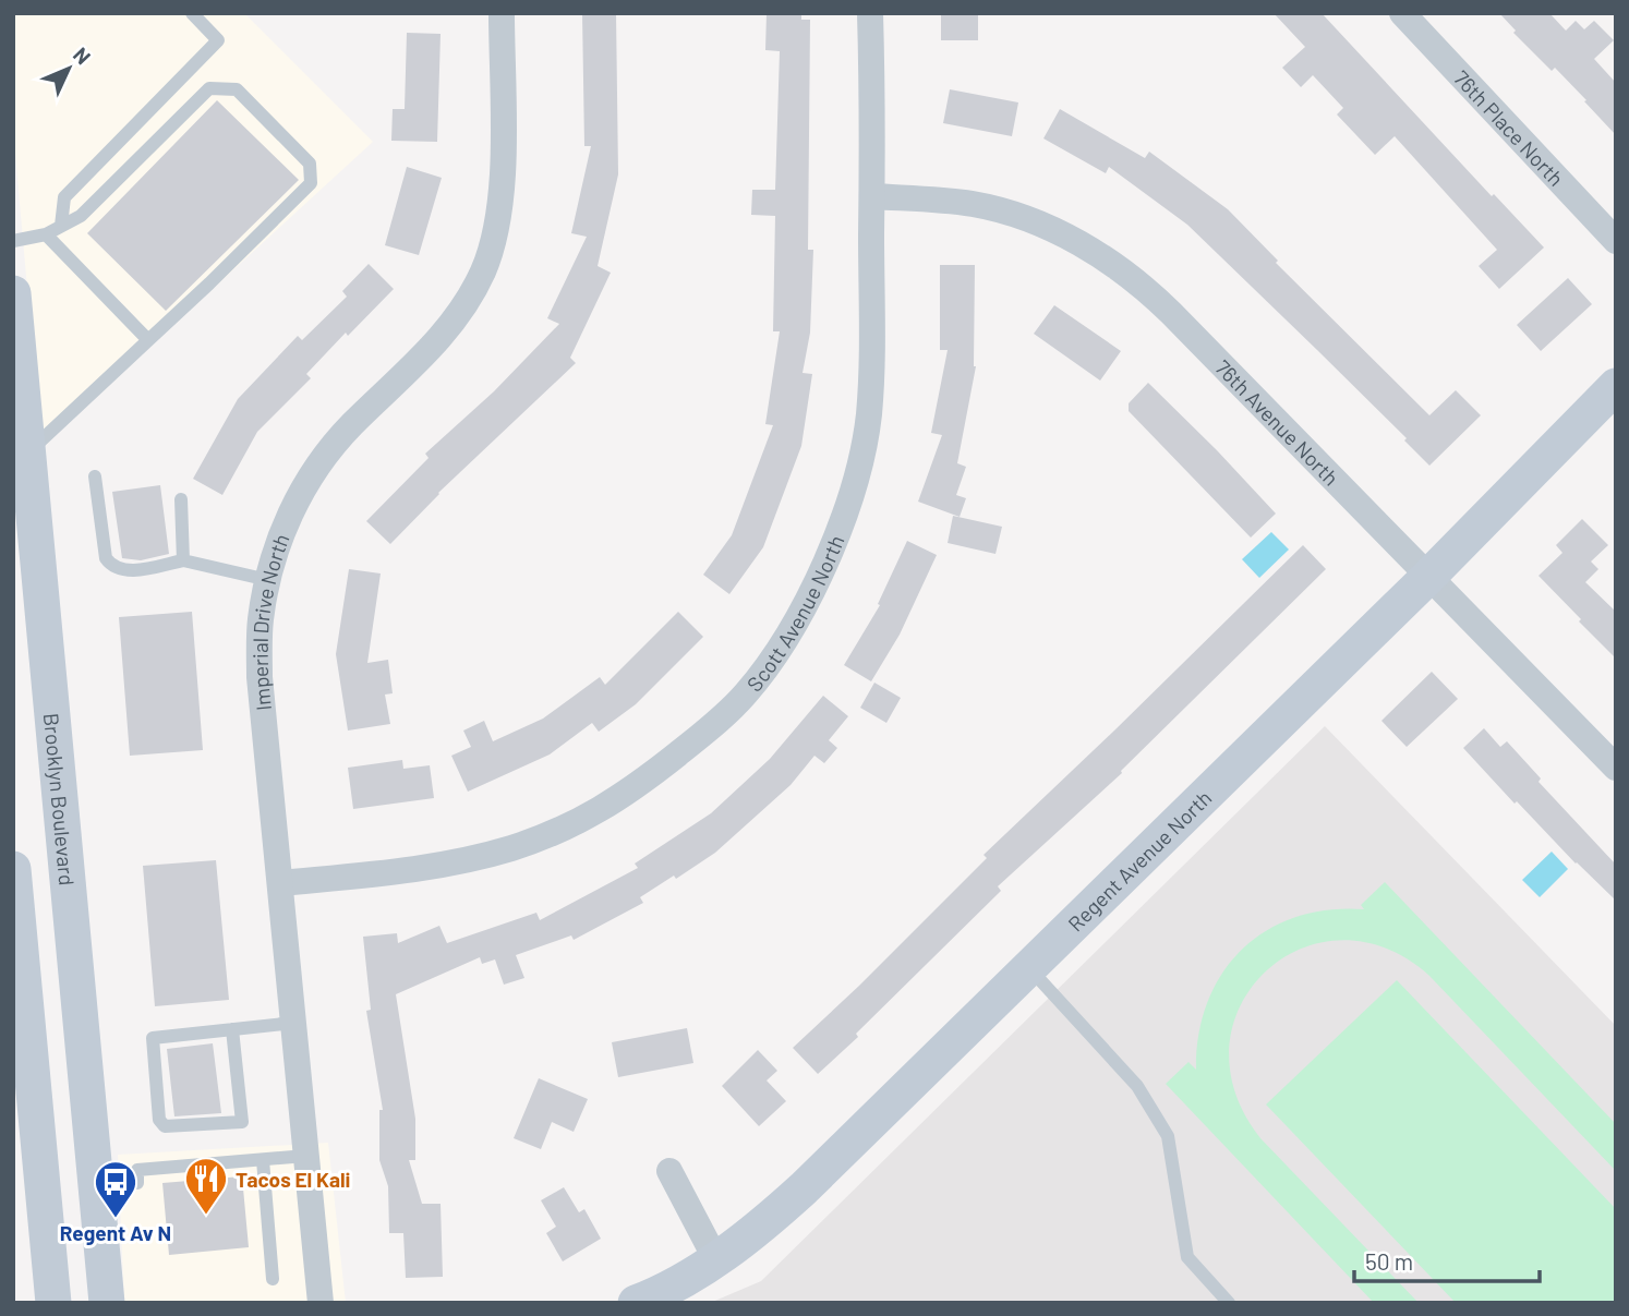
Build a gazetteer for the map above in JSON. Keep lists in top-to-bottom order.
{
  "streets": {
    "main road": ["Brooklyn Boulevard", "Regent Avenue North"],
    "street": [
      "76th Place North",
      "76th Avenue North",
      "Scott Avenue North",
      "Imperial Drive North"
    ]
  },
  "crossings": [
    ["76th Avenue North", "Scott Avenue North"],
    ["76th Avenue North", "Regent Avenue North"],
    ["Scott Avenue North", "Imperial Drive North"]
  ],
  "places": {
    "restaurant": ["Tacos El Kali"],
    "bus stop": ["Regent Av N"]
  },
  "scale_bar": "50 m",
  "north": "top right"
}
